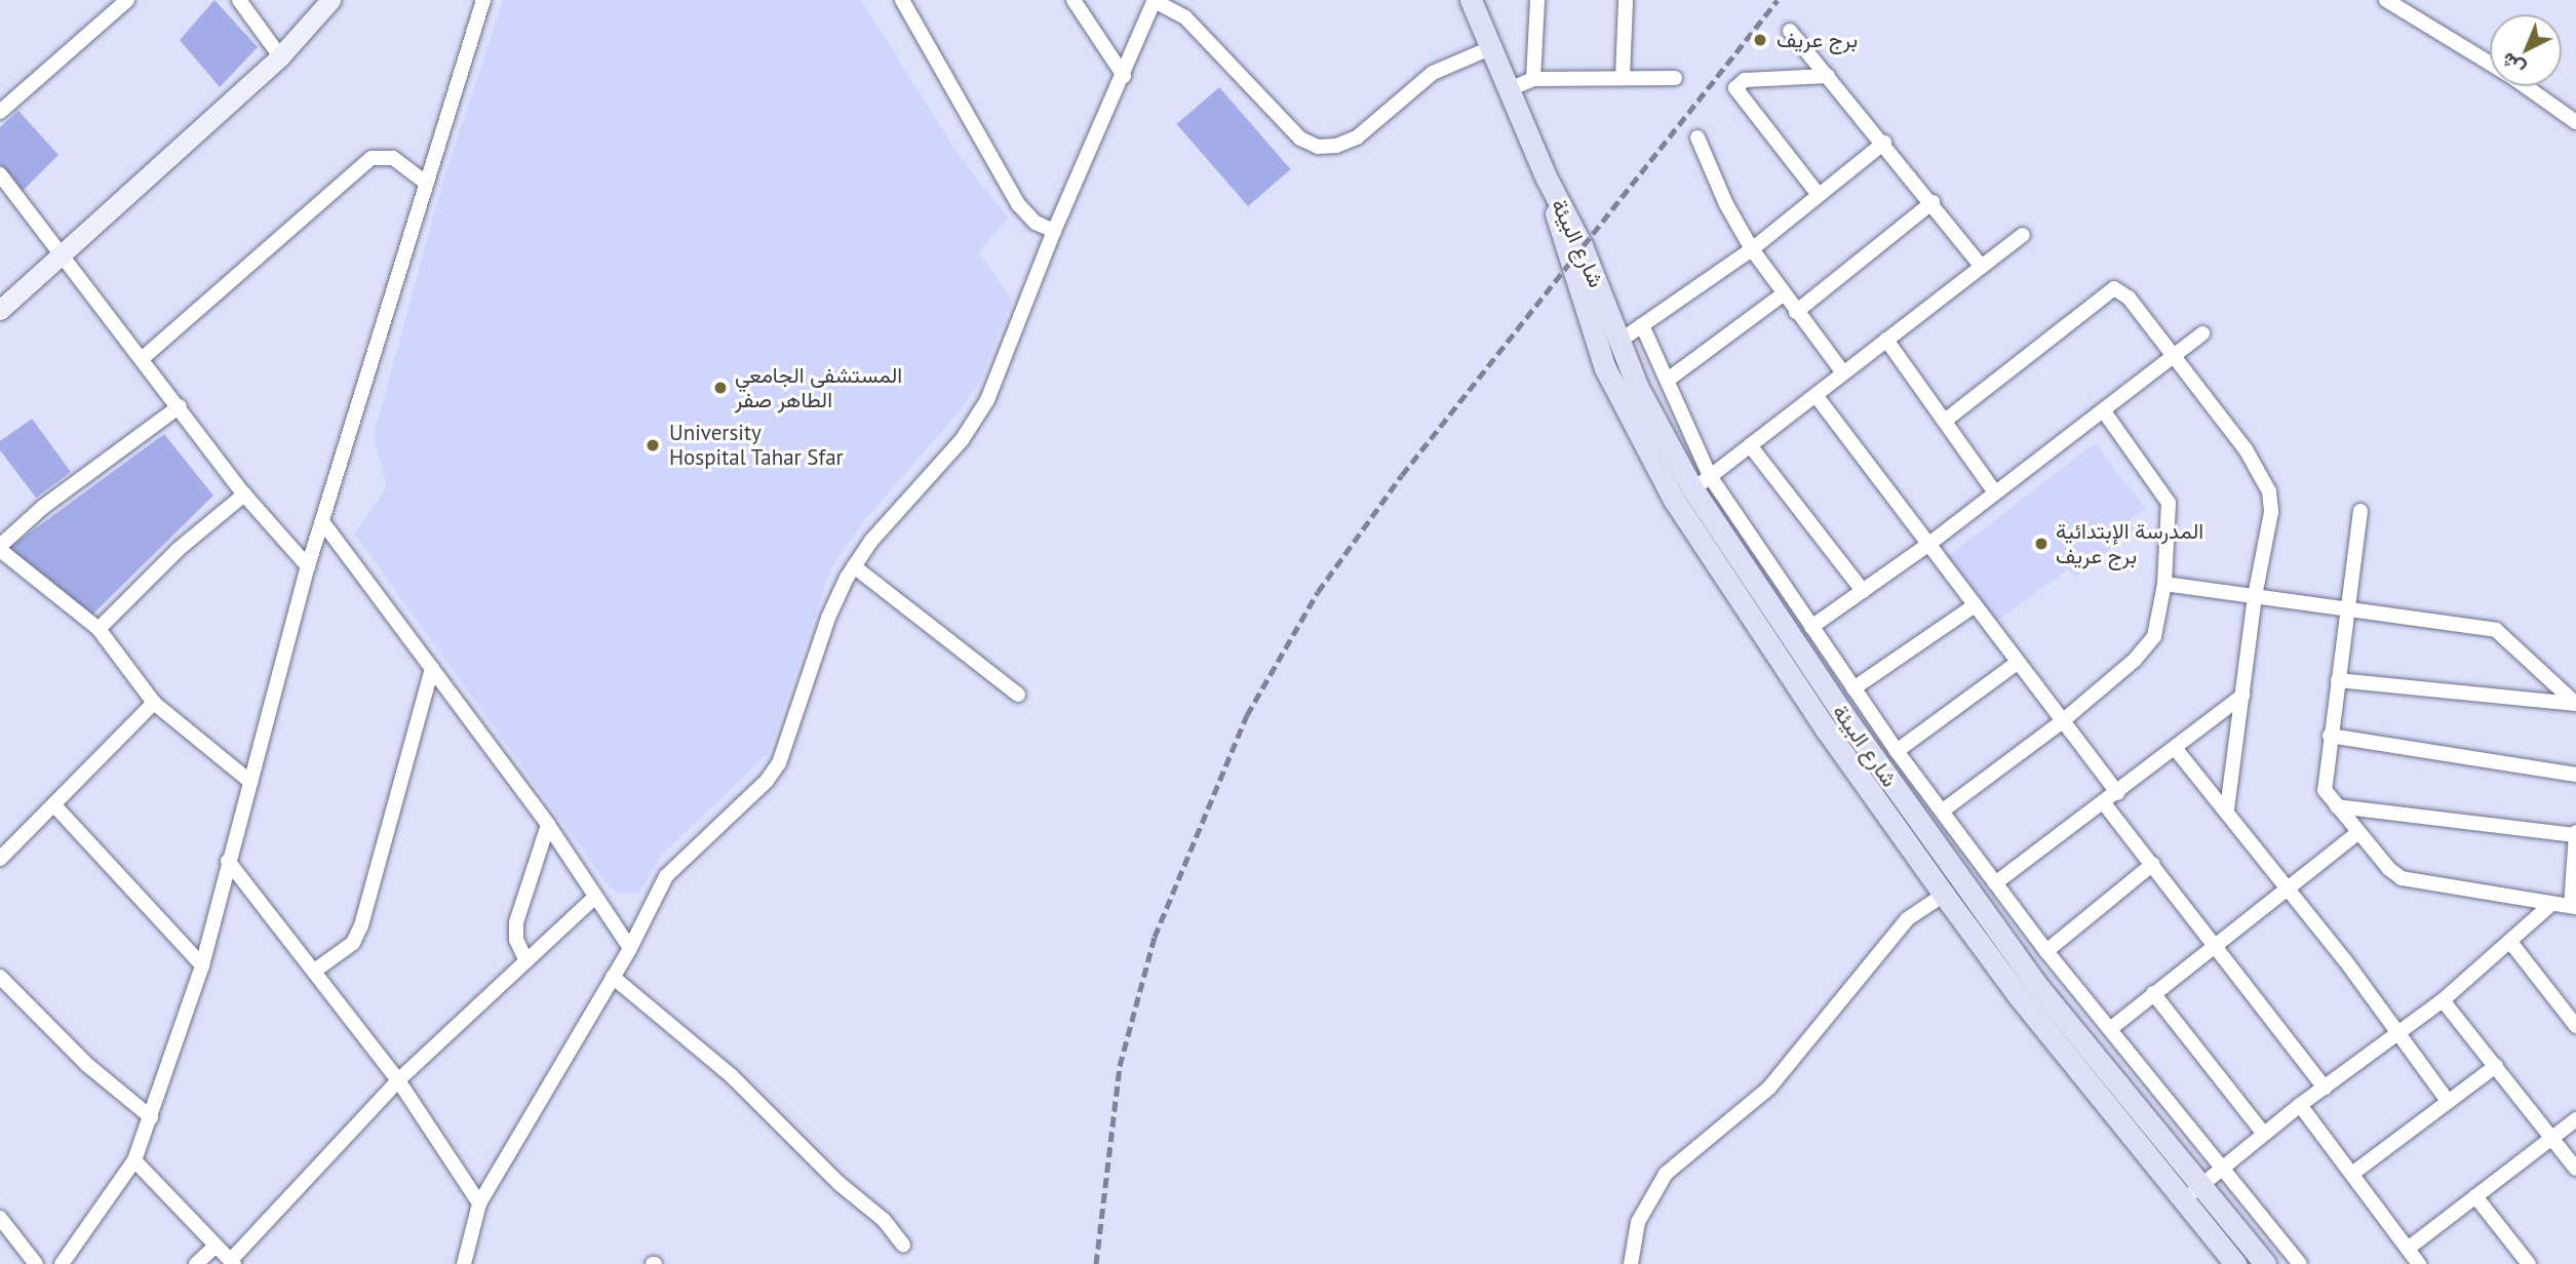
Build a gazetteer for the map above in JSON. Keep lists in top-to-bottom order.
{
  "streets": {
    "main road": ["شارع البيئة"]
  },
  "places": [
    "برج عريف",
    "المستشفى الجامعي الطاهر صفر",
    "University Hospital Tahar Sfar",
    "المدرسة الإبتدائية برج عريف"
  ],
  "north": "bottom left"
}
